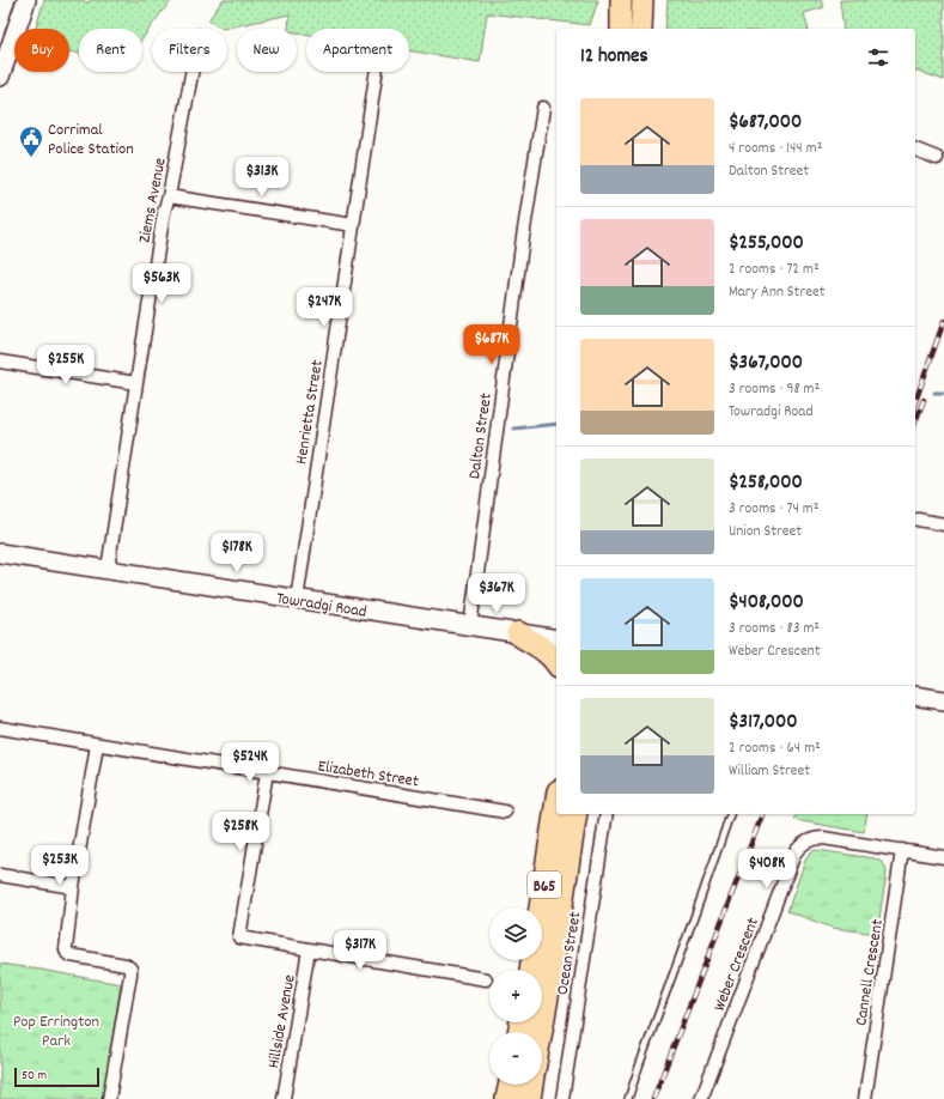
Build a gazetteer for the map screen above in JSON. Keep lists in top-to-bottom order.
{
  "streets": {
    "highway": ["B65"],
    "main road": ["Towradgi Road"],
    "street": [
      "Ziems Avenue",
      "Henrietta Street",
      "Dalton Street",
      "Elizabeth Street",
      "Ocean Street",
      "Weber Crescent",
      "Cannell Crescent",
      "Hillside Avenue"
    ]
  },
  "crossings": [
    ["Ziems Avenue", "Towradgi Road"],
    ["Henrietta Street", "Towradgi Road"],
    ["Dalton Street", "Towradgi Road"],
    ["Weber Crescent", "Cannell Crescent"]
  ],
  "parks": ["Pop Errington Park"],
  "places": {
    "public building": ["Corrimal Police Station"]
  },
  "scale_bar": "50 m",
  "page": {
    "chip": [
      "Buy",
      "Rent",
      "Filters",
      "New",
      "Apartment"
    ],
    "heading": "12 homes",
    "list": [
      {
        "name": "$687,000",
        "note": "4 rooms · 144 m² · Dalton Street"
      },
      {
        "name": "$255,000",
        "note": "2 rooms · 72 m² · Mary Ann Street"
      },
      {
        "name": "$367,000",
        "note": "3 rooms · 98 m² · Towradgi Road"
      },
      {
        "name": "$258,000",
        "note": "3 rooms · 74 m² · Union Street"
      },
      {
        "name": "$408,000",
        "note": "3 rooms · 83 m² · Weber Crescent"
      },
      {
        "name": "$317,000",
        "note": "2 rooms · 64 m² · William Street"
      }
    ],
    "price": [
      "$313K",
      "$563K",
      "$247K",
      "$687K",
      "$255K",
      "$178K",
      "$367K",
      "$524K",
      "$258K",
      "$253K",
      "$408K",
      "$317K"
    ],
    "map_buttons": ["+", "−"],
    "scale": "50 m"
  }
}
